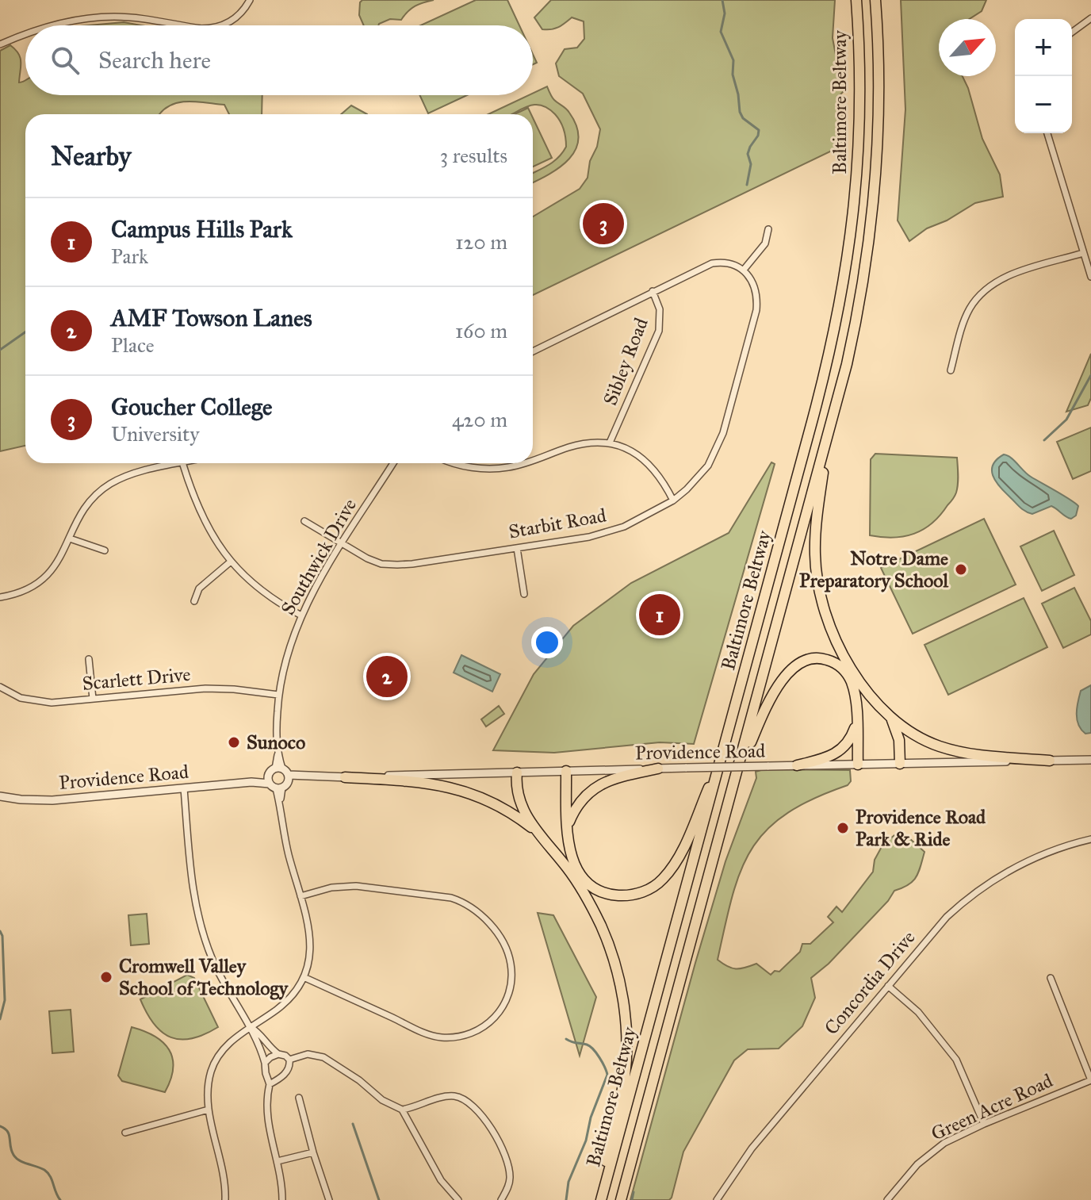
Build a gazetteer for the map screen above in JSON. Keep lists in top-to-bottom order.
{
  "streets": {
    "highway": ["Baltimore Beltway"],
    "street": [
      "Sibley Road",
      "Starbit Road",
      "Southwick Drive",
      "Scarlett Drive",
      "Providence Road",
      "Concordia Drive",
      "Green Acre Road"
    ]
  },
  "crossings": [
    ["Starbit Road", "Southwick Drive"],
    ["Southwick Drive", "Scarlett Drive"]
  ],
  "places": [
    "Notre Dame Preparatory School",
    "Sunoco",
    "Providence Road Park & Ride",
    "Cromwell Valley School of Technology"
  ],
  "north": "top right",
  "page": {
    "map_buttons": ["+", "−"],
    "search": "Search here",
    "heading": ["Nearby", "3 results"],
    "list": [
      {
        "mark": "1",
        "name": "Campus Hills Park",
        "note": "Park",
        "value": "120 m"
      },
      {
        "mark": "2",
        "name": "AMF Towson Lanes",
        "note": "Place",
        "value": "160 m"
      },
      {
        "mark": "3",
        "name": "Goucher College",
        "note": "University",
        "value": "420 m"
      }
    ],
    "pins": ["3", "1", "2"]
  }
}
